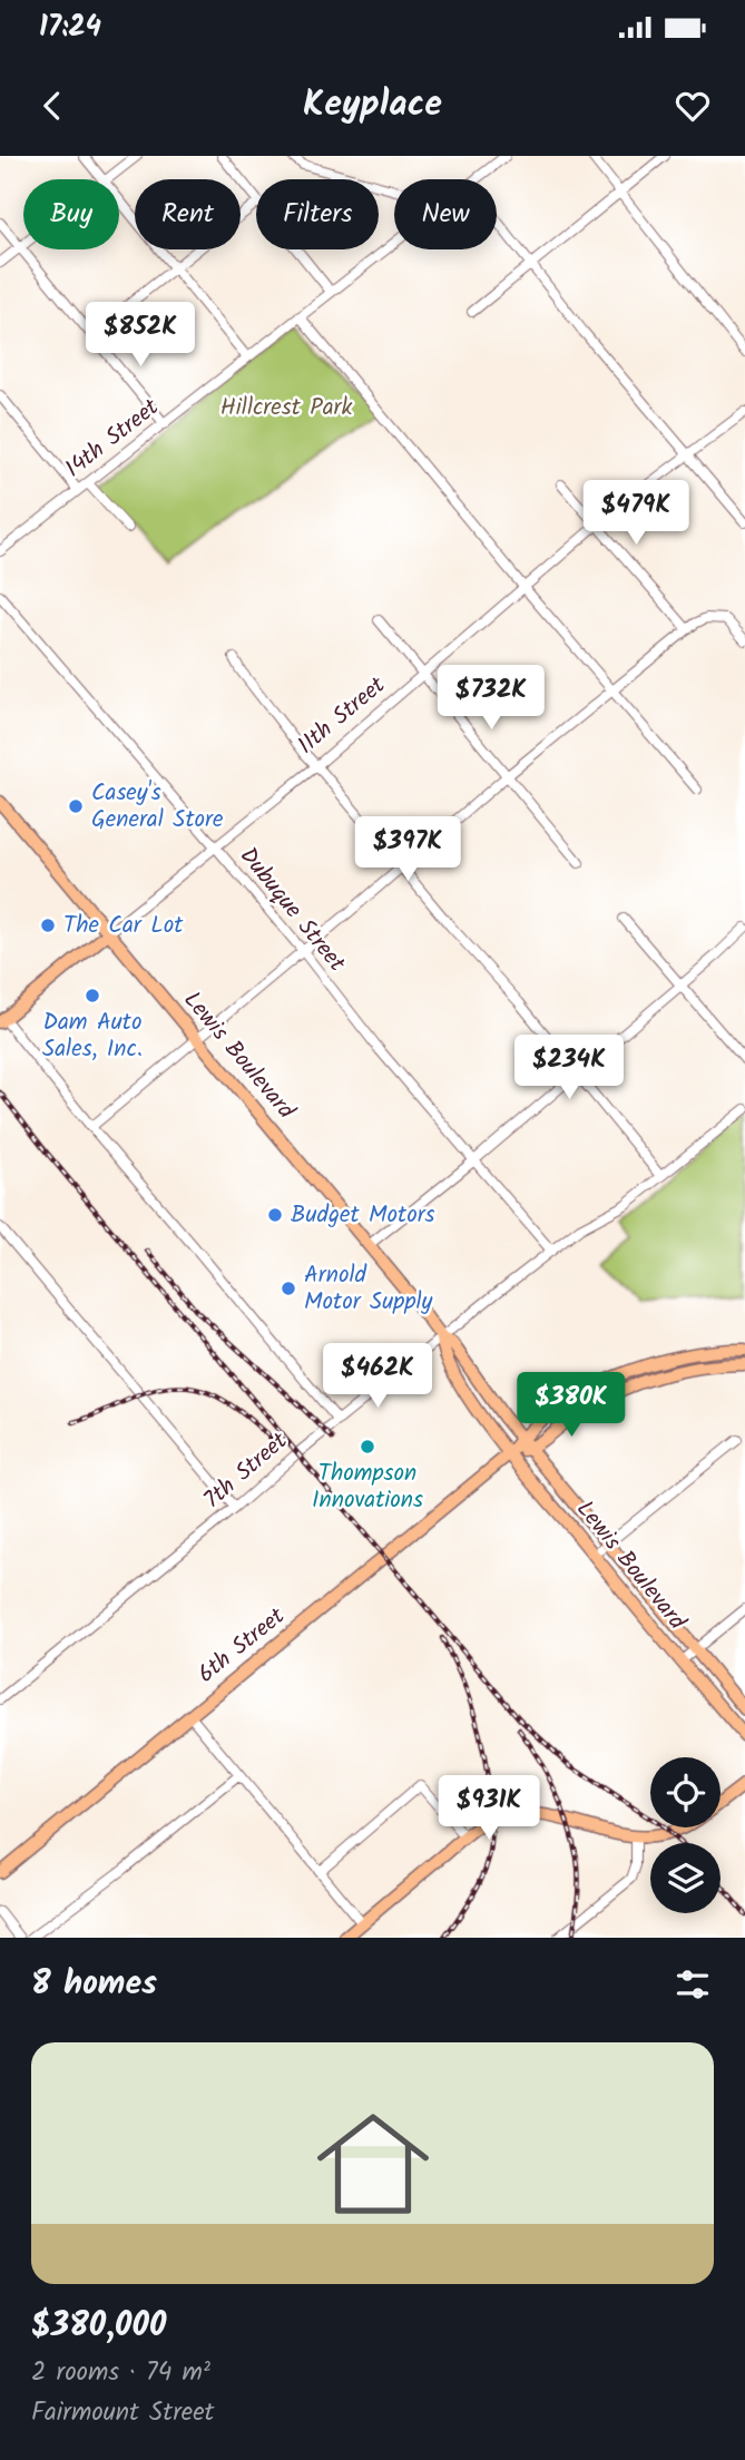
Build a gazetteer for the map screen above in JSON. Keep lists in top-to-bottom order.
{
  "streets": {
    "main road": ["11th Street", "Lewis Boulevard", "6th Street"],
    "street": ["14th Street", "Dubuque Street", "7th Street"]
  },
  "crossings": [
    ["11th Street", "Dubuque Street"],
    ["11th Street", "Lewis Boulevard"],
    ["Dubuque Street", "7th Street"],
    ["Lewis Boulevard", "7th Street"],
    ["Lewis Boulevard", "6th Street"]
  ],
  "parks": ["Hillcrest Park"],
  "places": [
    "Casey's General Store",
    "The Car Lot",
    "Dam Auto Sales, Inc.",
    "Budget Motors",
    "Arnold Motor Supply",
    "Thompson Innovations"
  ],
  "page": {
    "status": "17:24",
    "header": "Keyplace",
    "chip": [
      "Buy",
      "Rent",
      "Filters",
      "New"
    ],
    "price": [
      "$852K",
      "$479K",
      "$732K",
      "$397K",
      "$234K",
      "$462K",
      "$380K",
      "$931K"
    ],
    "heading": "8 homes",
    "list": [
      {
        "name": "$380,000",
        "note": "2 rooms · 74 m² · Fairmount Street"
      }
    ]
  }
}
